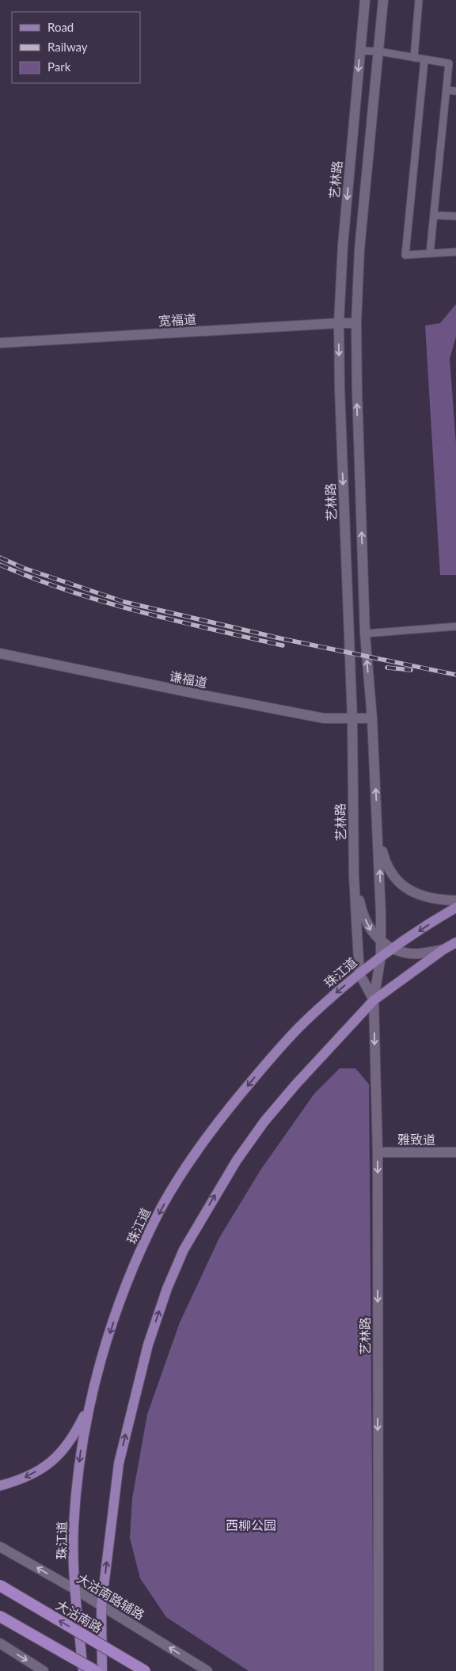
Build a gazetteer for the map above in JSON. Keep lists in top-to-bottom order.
{
  "streets": {
    "highway": ["大沽南路"],
    "main road": ["珠江道"],
    "street": [
      "艺林路",
      "宽福道",
      "谦福道",
      "雅致道",
      "大沽南路辅路"
    ]
  },
  "crossings": [
    ["艺林路", "宽福道"],
    ["艺林路", "谦福道"],
    ["艺林路", "珠江道"],
    ["艺林路", "雅致道"],
    ["珠江道", "大沽南路辅路"]
  ],
  "one_way": ["大沽南路辅路"],
  "parks": ["西柳公园"],
  "legend": ["Road", "Railway", "Park"]
}
